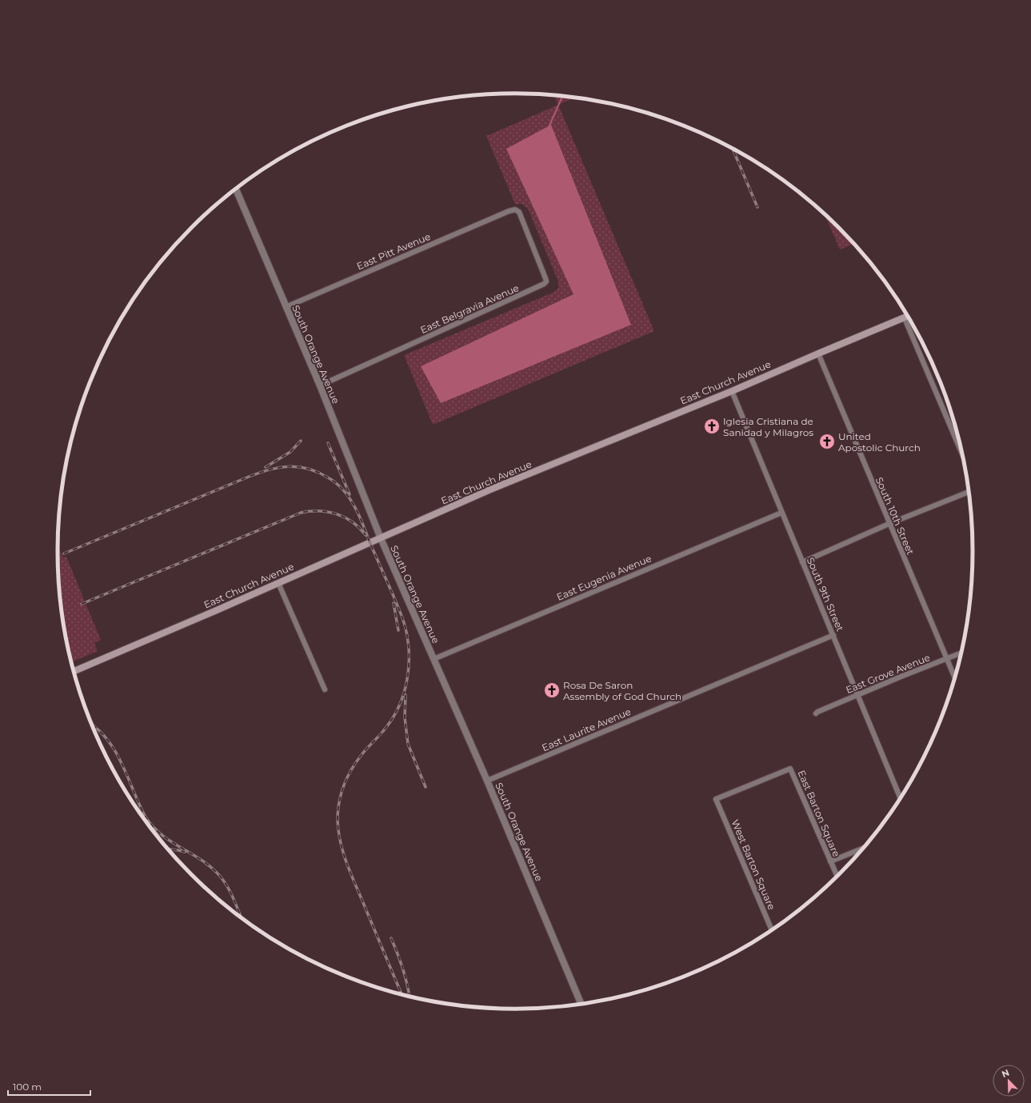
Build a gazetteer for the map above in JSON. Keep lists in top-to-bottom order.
{
  "streets": {
    "main road": ["East Church Avenue"],
    "street": [
      "East Pitt Avenue",
      "East Belgravia Avenue",
      "South Orange Avenue",
      "South 10th Street",
      "East Eugenia Avenue",
      "South 9th Street",
      "East Grove Avenue",
      "East Laurite Avenue",
      "East Barton Square",
      "West Barton Square"
    ]
  },
  "crossings": [
    ["East Pitt Avenue", "East Belgravia Avenue"],
    ["East Pitt Avenue", "South Orange Avenue"],
    ["East Belgravia Avenue", "South Orange Avenue"],
    ["South Orange Avenue", "East Church Avenue"],
    ["South Orange Avenue", "East Eugenia Avenue"],
    ["South Orange Avenue", "East Laurite Avenue"],
    ["East Church Avenue", "South 10th Street"],
    ["East Church Avenue", "South 9th Street"],
    ["South 10th Street", "East Grove Avenue"],
    ["East Eugenia Avenue", "South 9th Street"],
    ["South 9th Street", "East Grove Avenue"],
    ["South 9th Street", "East Laurite Avenue"],
    ["East Barton Square", "West Barton Square"]
  ],
  "places": {
    "church": ["Iglesia Cristiana de Sanidad y Milagros", "United Apostolic Church", "Rosa De Saron Assembly of God Church"]
  },
  "scale_bar": "100 m",
  "north": "top left"
}
